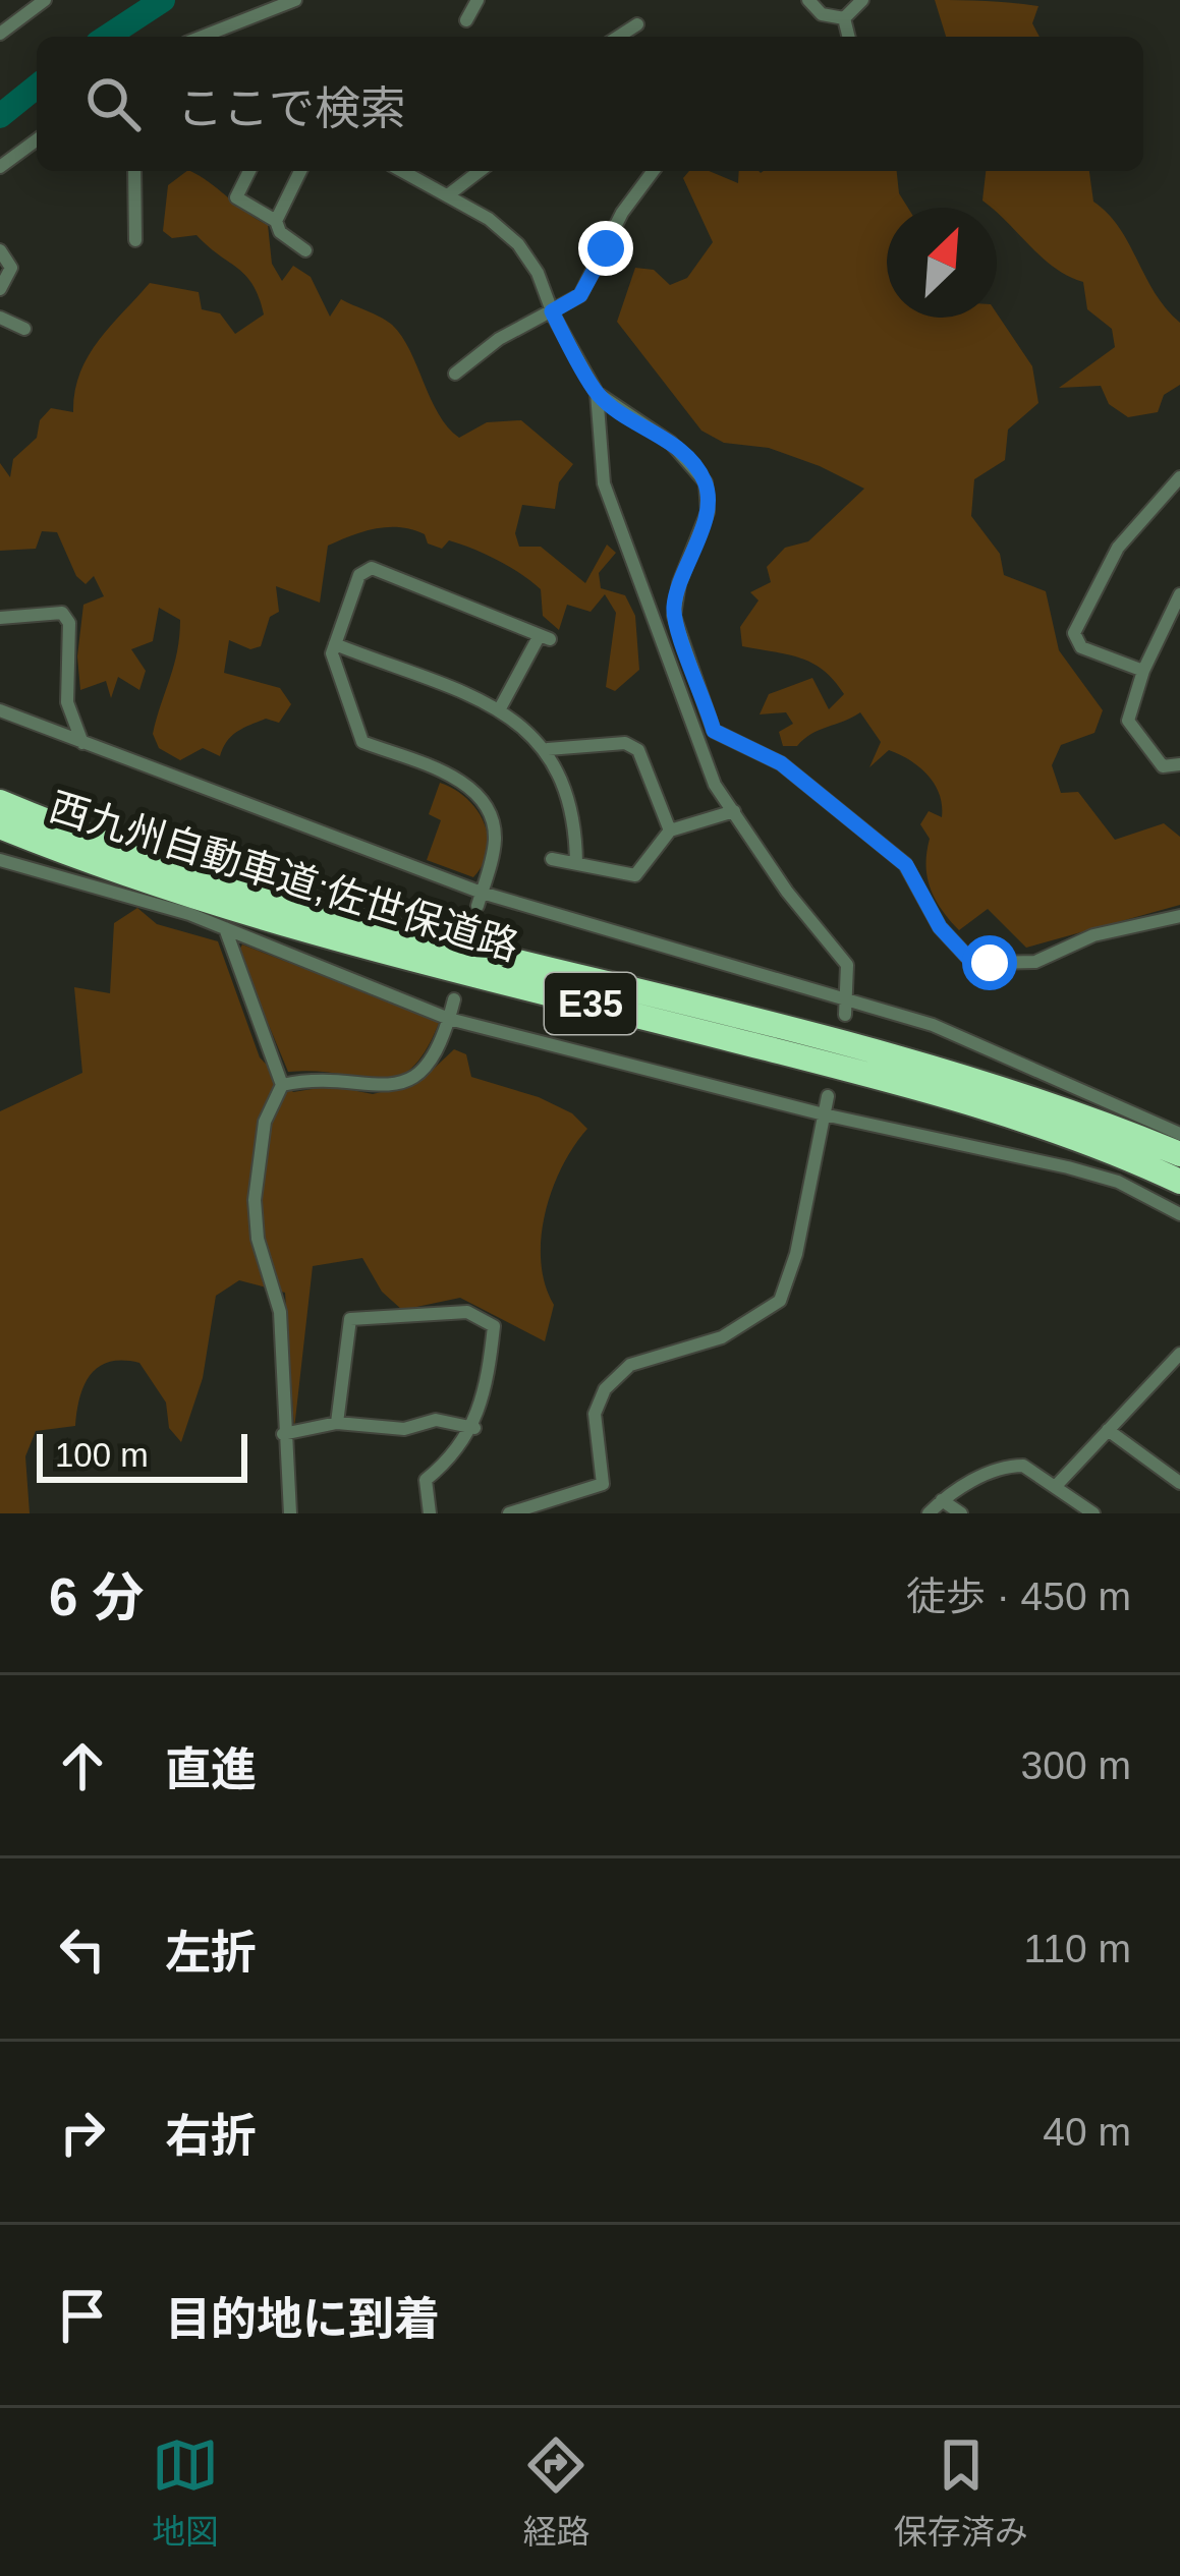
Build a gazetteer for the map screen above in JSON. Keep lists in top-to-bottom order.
{
  "streets": {
    "highway": ["西九州自動車道;佐世保道路", "E35"]
  },
  "scale_bar": "100 m",
  "north": "top right",
  "page": {
    "search": "ここで検索",
    "scale": "100 m",
    "heading": ["6 分", "徒歩 · 450 m"],
    "list": [
      ["直進", "300 m"],
      ["左折", "110 m"],
      ["右折", "40 m"],
      "目的地に到着"
    ],
    "nav": ["地図", "経路", "保存済み"]
  }
}
